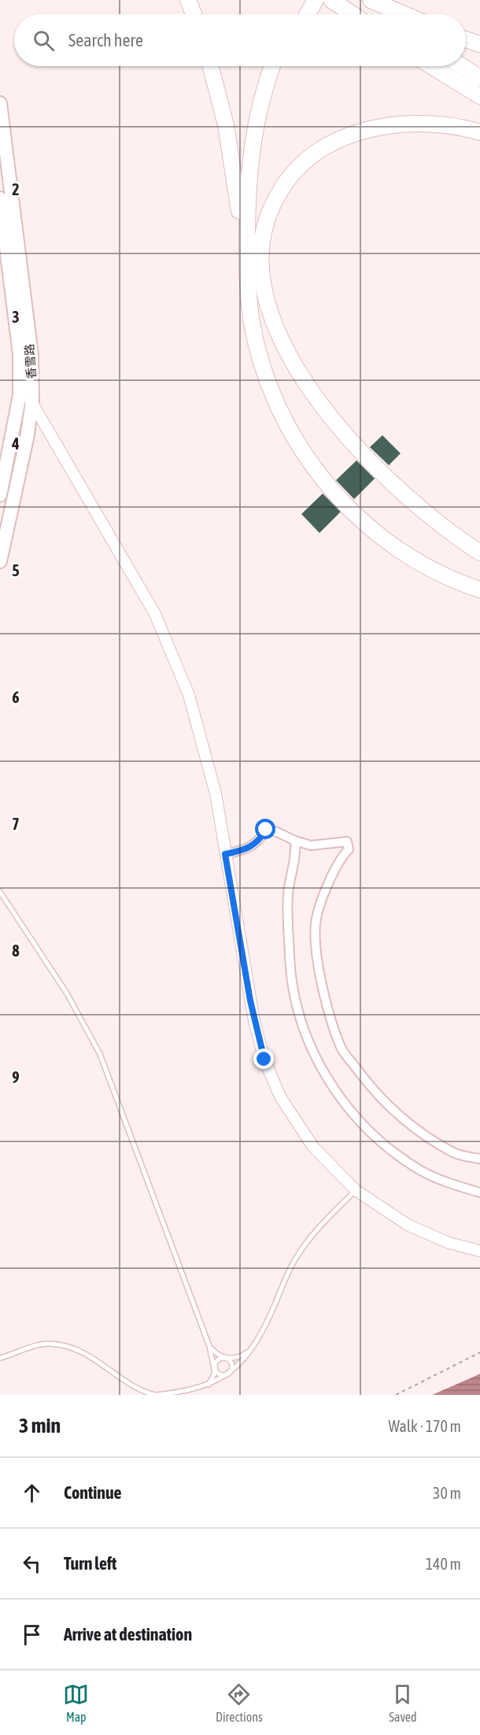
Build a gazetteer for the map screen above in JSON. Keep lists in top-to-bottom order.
{
  "streets": {
    "main road": ["香雪路"]
  },
  "page": {
    "search": "Search here",
    "heading": ["3 min", "Walk · 170 m"],
    "list": [
      ["Continue", "30 m"],
      ["Turn left", "140 m"],
      "Arrive at destination"
    ],
    "nav": ["Map", "Directions", "Saved"]
  },
  "grid": {
    "rows": [
      "2",
      "3",
      "4",
      "5",
      "6",
      "7",
      "8",
      "9"
    ]
  }
}
